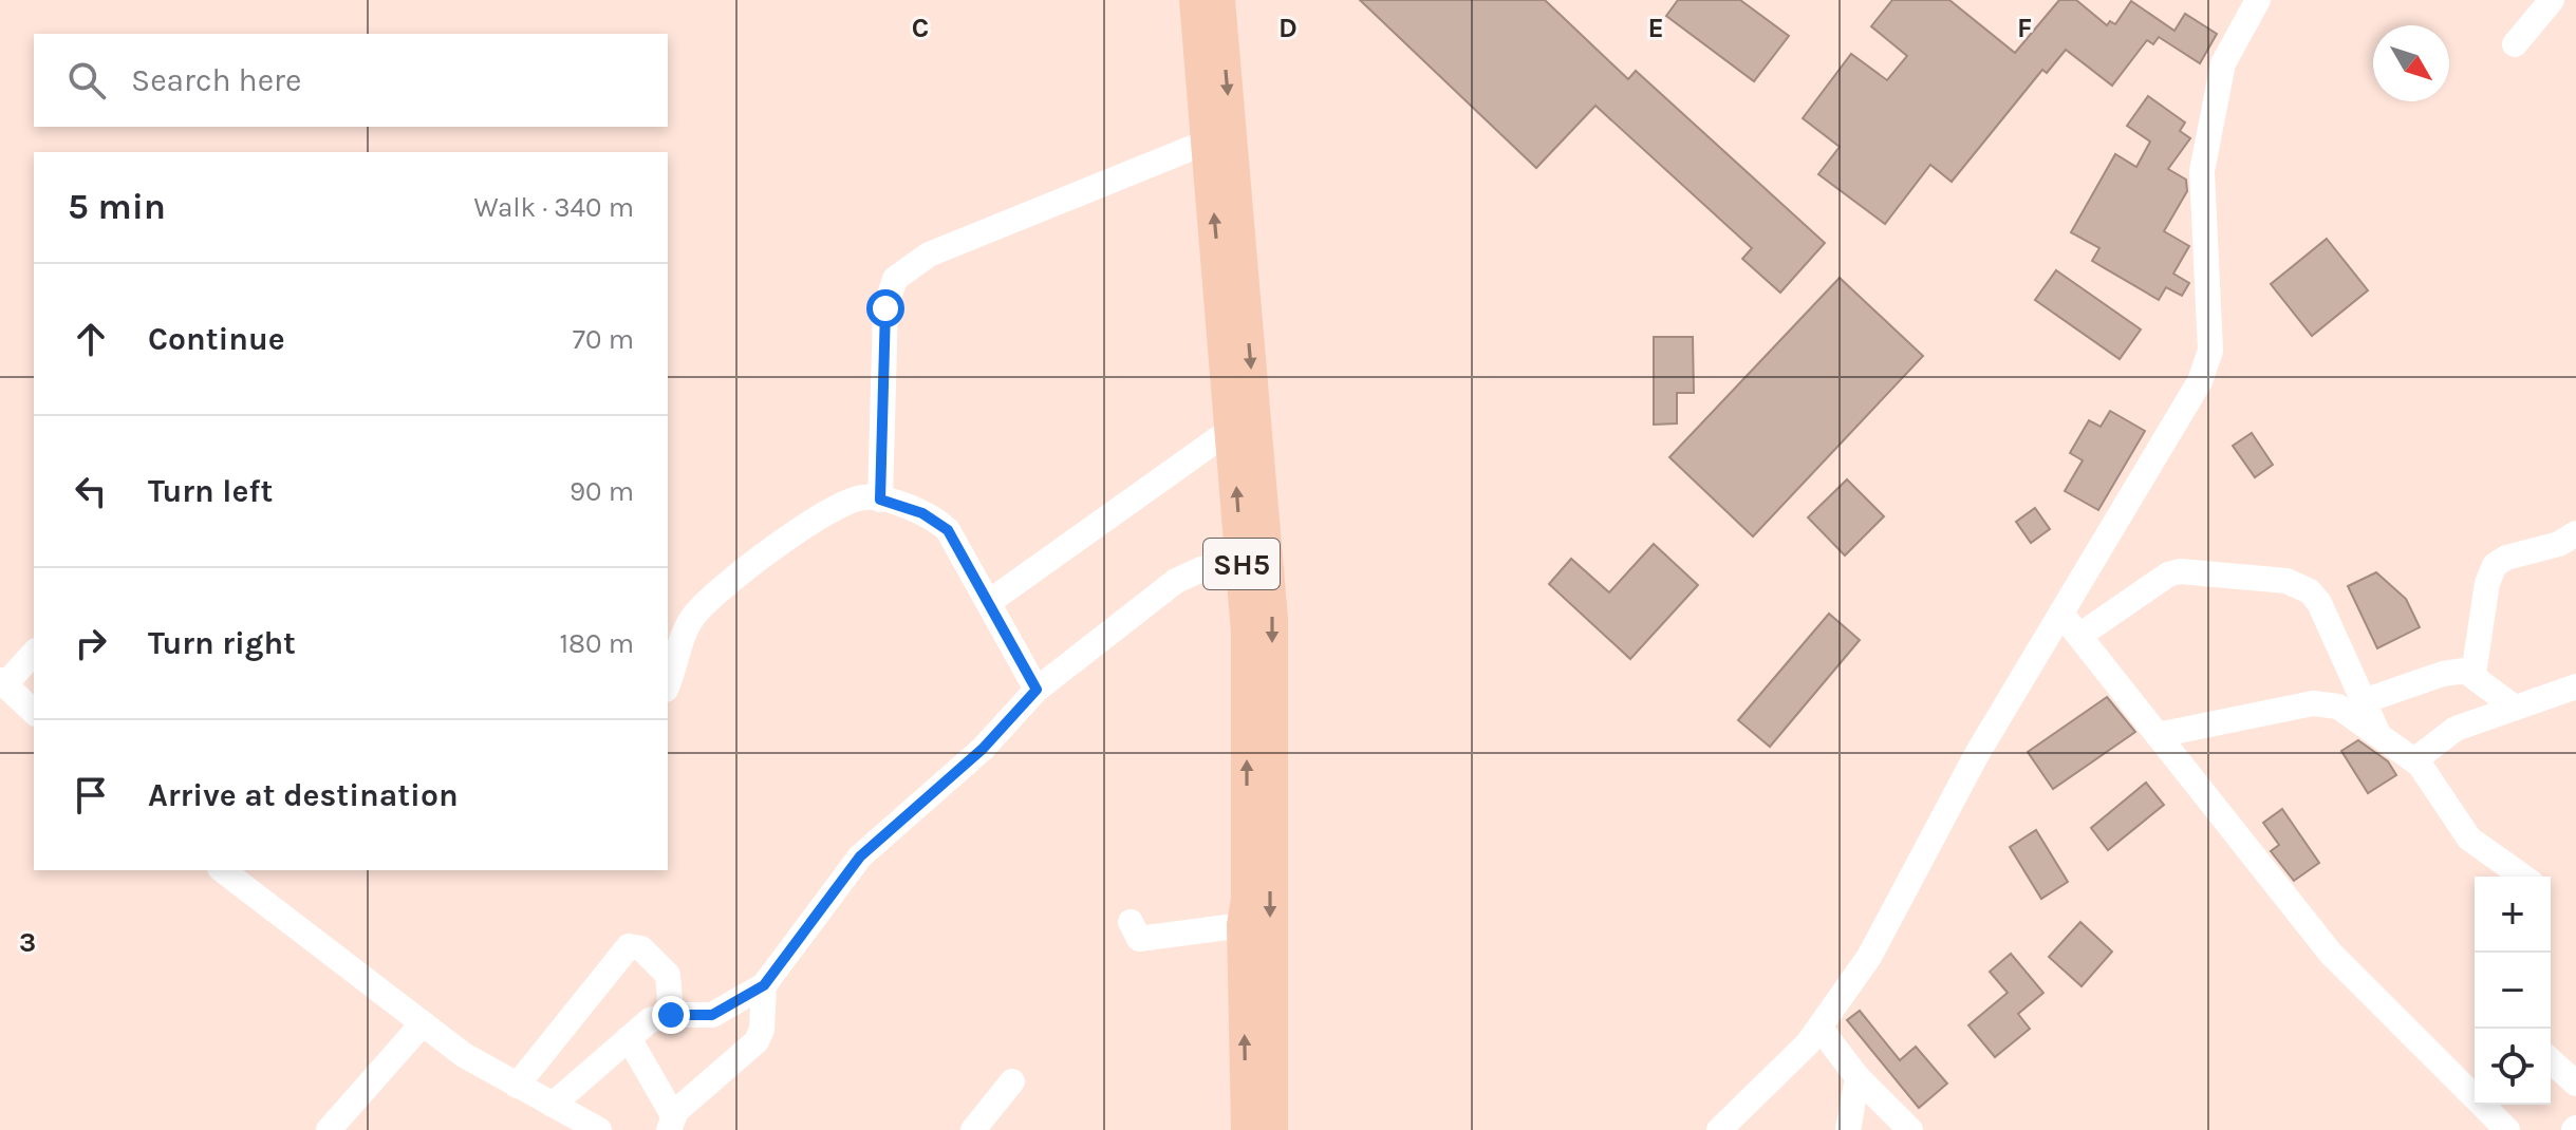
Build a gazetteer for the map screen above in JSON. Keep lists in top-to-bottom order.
{
  "streets": {
    "main road": ["SH5"]
  },
  "north": "bottom right",
  "page": {
    "search": "Search here",
    "heading": ["5 min", "Walk · 340 m"],
    "list": [
      ["Continue", "70 m"],
      ["Turn left", "90 m"],
      ["Turn right", "180 m"],
      "Arrive at destination"
    ],
    "map_buttons": ["+", "−"]
  },
  "grid": {
    "columns": [
      "C",
      "D",
      "E",
      "F"
    ],
    "rows": ["3"]
  }
}
